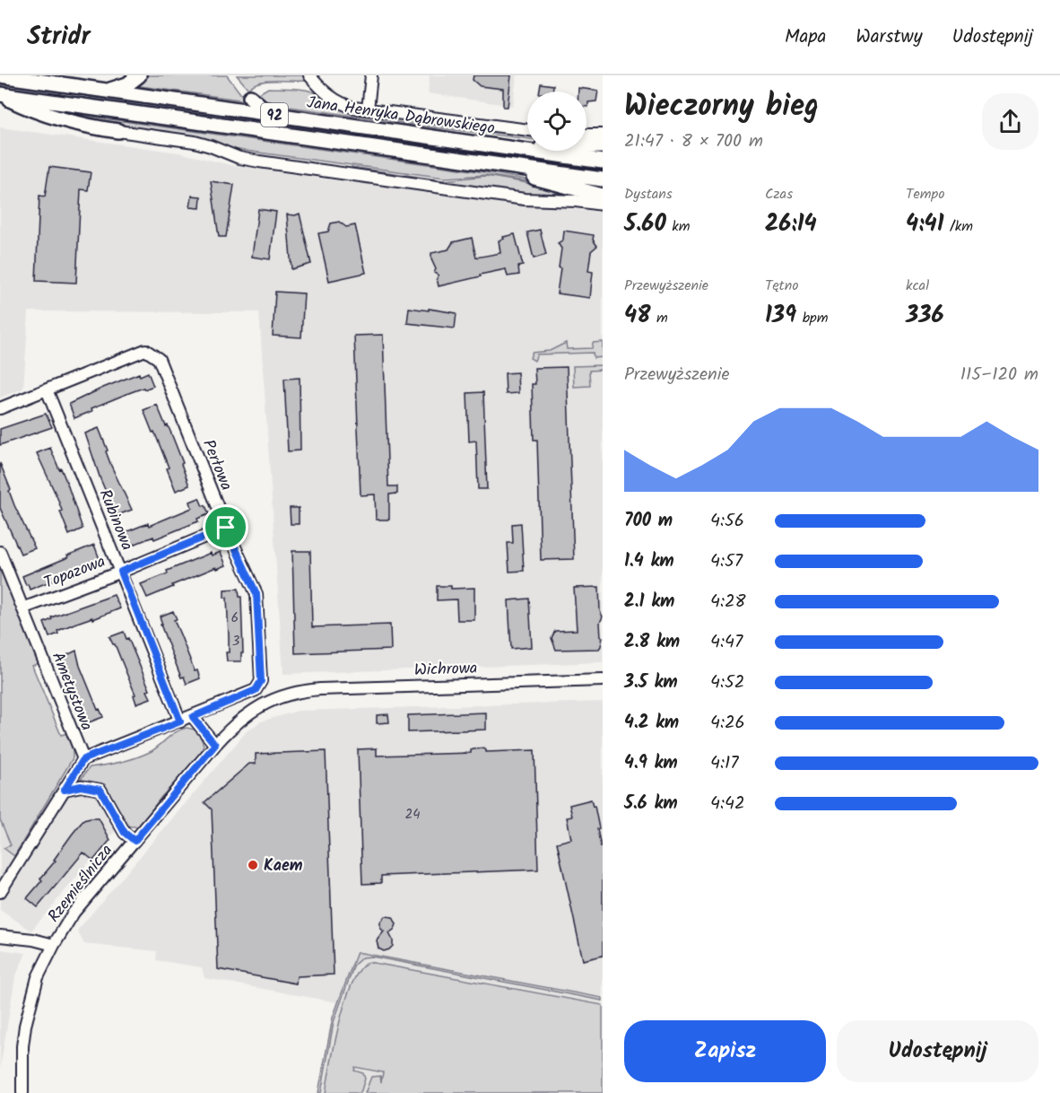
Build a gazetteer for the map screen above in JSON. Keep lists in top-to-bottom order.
{
  "streets": {
    "main road": ["92", "Jana Henryka Dąbrowskiego"],
    "street": [
      "Perłowa",
      "Rubinowa",
      "Topazowa",
      "Wichrowa",
      "Ametystowa",
      "Rzemieślnicza"
    ]
  },
  "crossings": [
    ["92", "Jana Henryka Dąbrowskiego"],
    ["Perłowa", "Rubinowa"],
    ["Perłowa", "Topazowa"],
    ["Rubinowa", "Topazowa"],
    ["Topazowa", "Ametystowa"],
    ["Wichrowa", "Rzemieślnicza"]
  ],
  "places": ["Kaem"],
  "house_numbers": ["6", "3", "24"],
  "page": {
    "header": "Stridr",
    "nav": ["Mapa", "Warstwy", "Udostępnij"],
    "heading": ["Wieczorny bieg", "21:47 · 8 × 700 m"],
    "stats": [
      ["Dystans", "5.60 km"],
      ["Czas", "26:14"],
      ["Tempo", "4:41 /km"],
      ["Przewyższenie", "48 m"],
      ["Tętno", "139 bpm"],
      ["kcal", "336"]
    ],
    "chart": ["Przewyższenie", "115–120 m"],
    "list": [
      {
        "name": "700 m",
        "note": "4:56"
      },
      {
        "name": "1.4 km",
        "note": "4:57"
      },
      {
        "name": "2.1 km",
        "note": "4:28"
      },
      {
        "name": "2.8 km",
        "note": "4:47"
      },
      {
        "name": "3.5 km",
        "note": "4:52"
      },
      {
        "name": "4.2 km",
        "note": "4:26"
      },
      {
        "name": "4.9 km",
        "note": "4:17"
      },
      {
        "name": "5.6 km",
        "note": "4:42"
      }
    ],
    "buttons": ["Zapisz", "Udostępnij"]
  }
}
